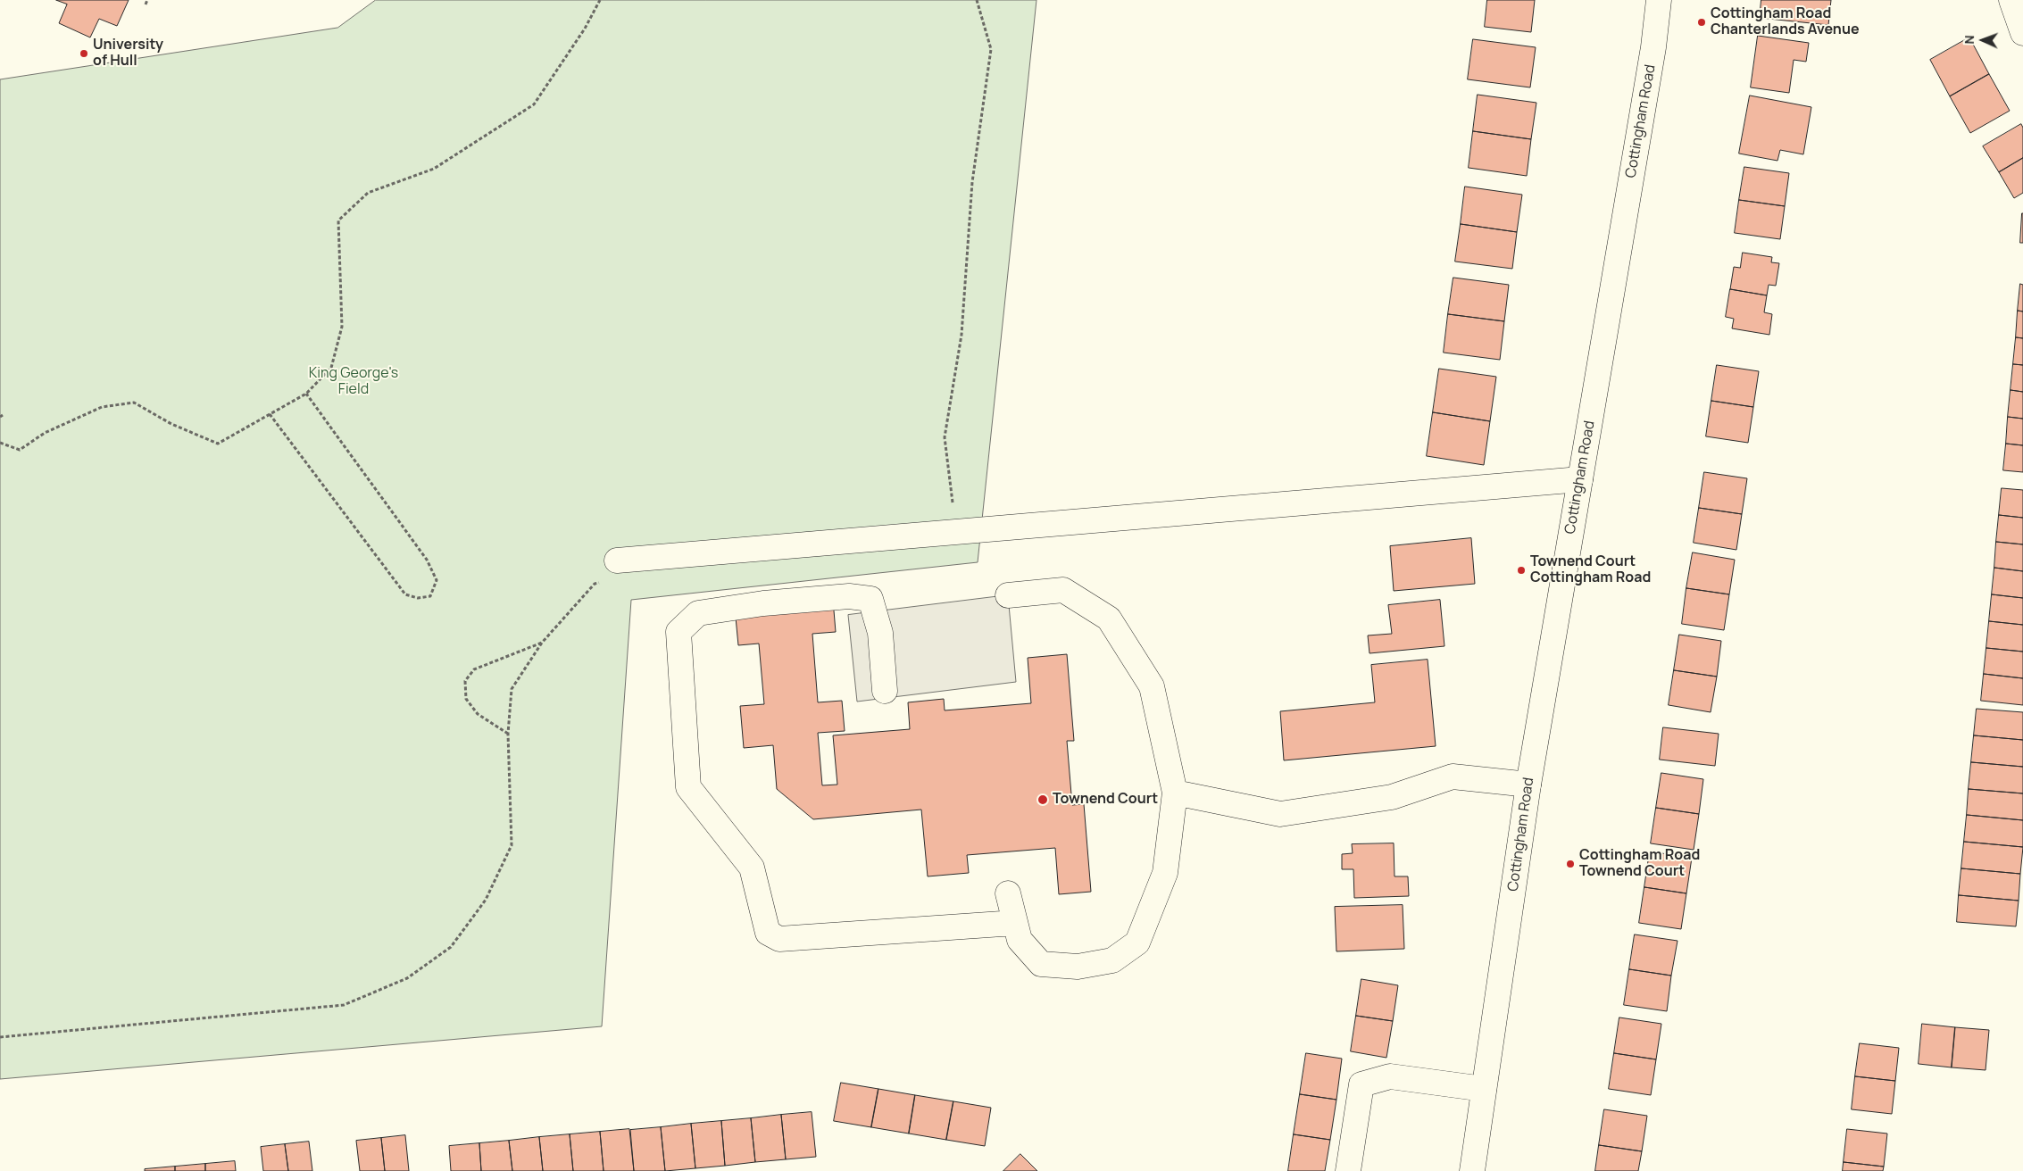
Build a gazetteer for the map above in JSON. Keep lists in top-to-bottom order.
{
  "streets": {
    "main road": ["Cottingham Road"]
  },
  "parks": ["King George's Field"],
  "places": [
    "Cottingham Road Chanterlands Avenue",
    "University of Hull",
    "Townend Court Cottingham Road",
    "Townend Court",
    "Cottingham Road Townend Court"
  ],
  "north": "left"
}
